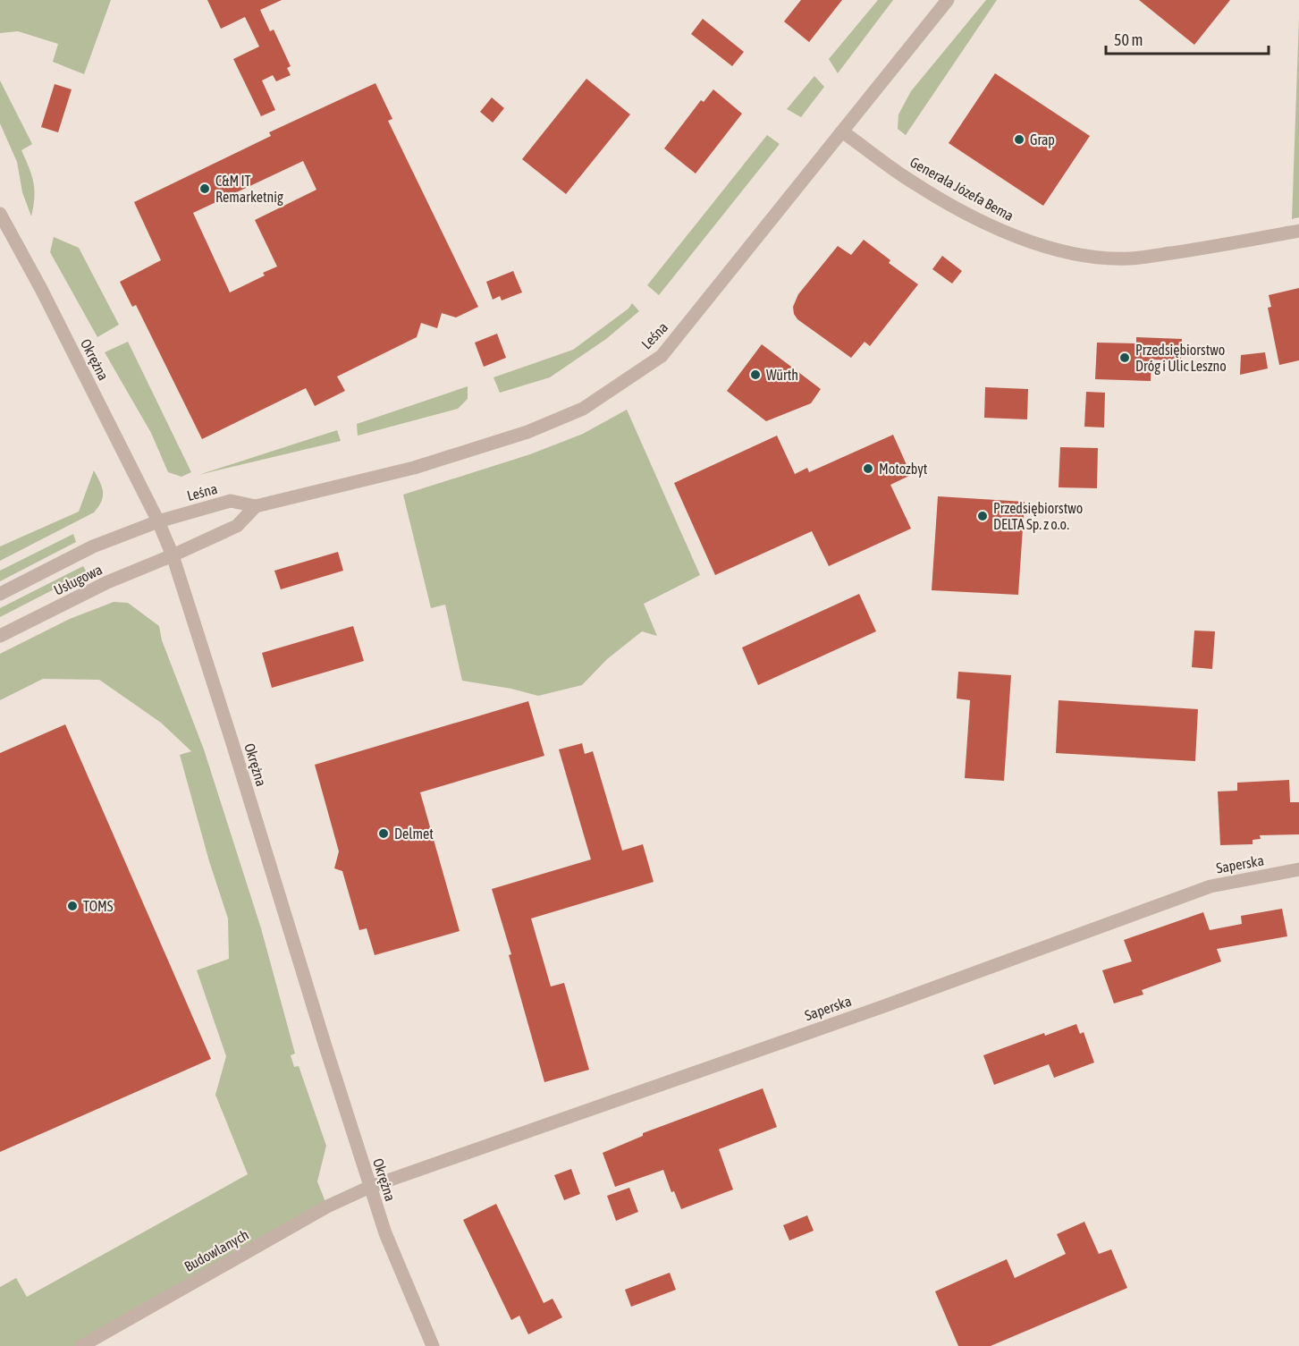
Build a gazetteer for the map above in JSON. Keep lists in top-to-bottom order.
{
  "streets": {
    "street": [
      "Generała Józefa Bema",
      "Leśna",
      "Okrężna",
      "Usługowa",
      "Saperska",
      "Budowlanych"
    ]
  },
  "crossings": [
    ["Generała Józefa Bema", "Leśna"],
    ["Leśna", "Okrężna"],
    ["Leśna", "Usługowa"],
    ["Okrężna", "Usługowa"],
    ["Okrężna", "Saperska"],
    ["Okrężna", "Budowlanych"],
    ["Saperska", "Budowlanych"]
  ],
  "places": [
    "Grap",
    "C&M IT Remarketnig",
    "Przedsiębiorstwo Dróg i Ulic Leszno",
    "Würth",
    "Motozbyt",
    "Przedsiębiorstwo DELTA Sp. z o.o.",
    "Delmet",
    "TOMS"
  ],
  "scale_bar": "50 m"
}
